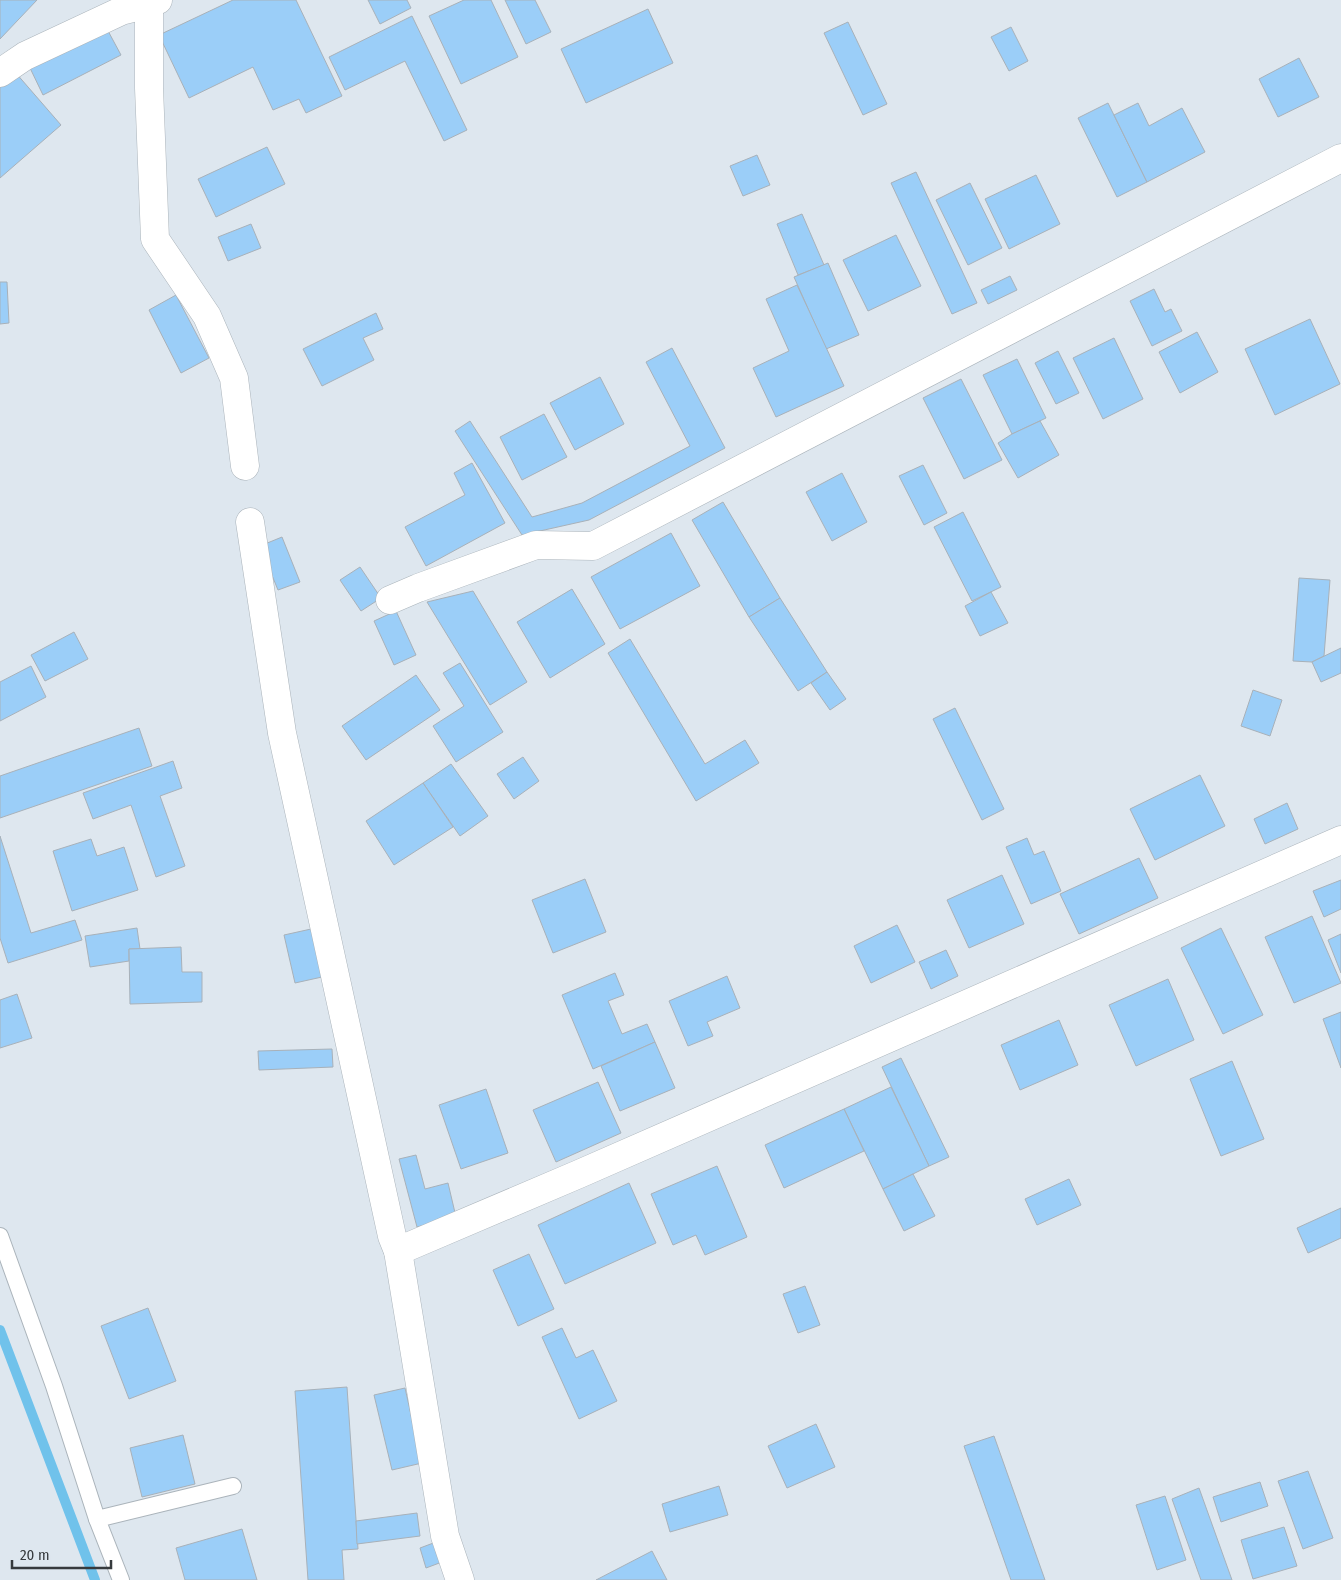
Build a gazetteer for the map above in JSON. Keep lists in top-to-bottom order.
{
  "scale_bar": "20 m"
}
